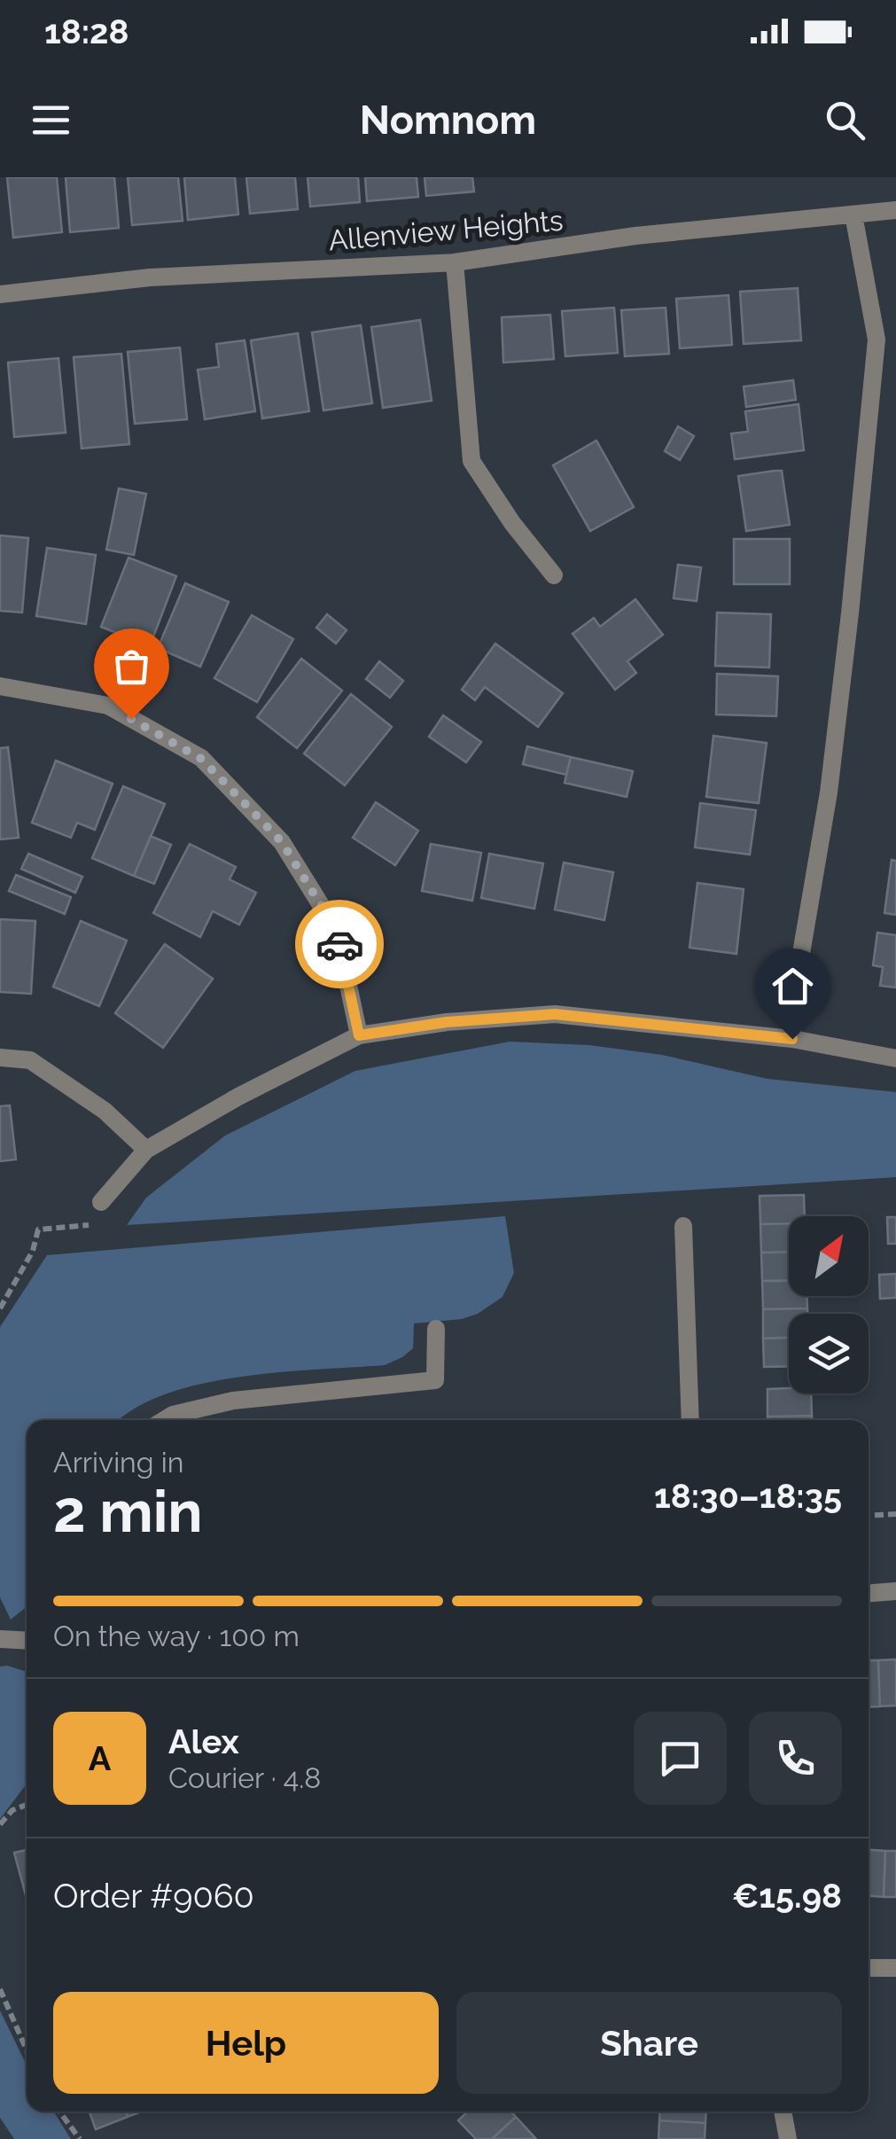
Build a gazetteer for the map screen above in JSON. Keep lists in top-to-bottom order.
{
  "streets": {
    "street": ["Allenview Heights"]
  },
  "north": "top right",
  "page": {
    "status": "18:28",
    "header": "Nomnom",
    "heading": ["2 min", "Arriving in", "18:30–18:35"],
    "panel": [
      "Alex",
      "Courier · 4.8",
      "Order #9060",
      "€15.98"
    ],
    "bar": "On the way · 100 m",
    "round": "A",
    "buttons": ["Help", "Share"]
  }
}
